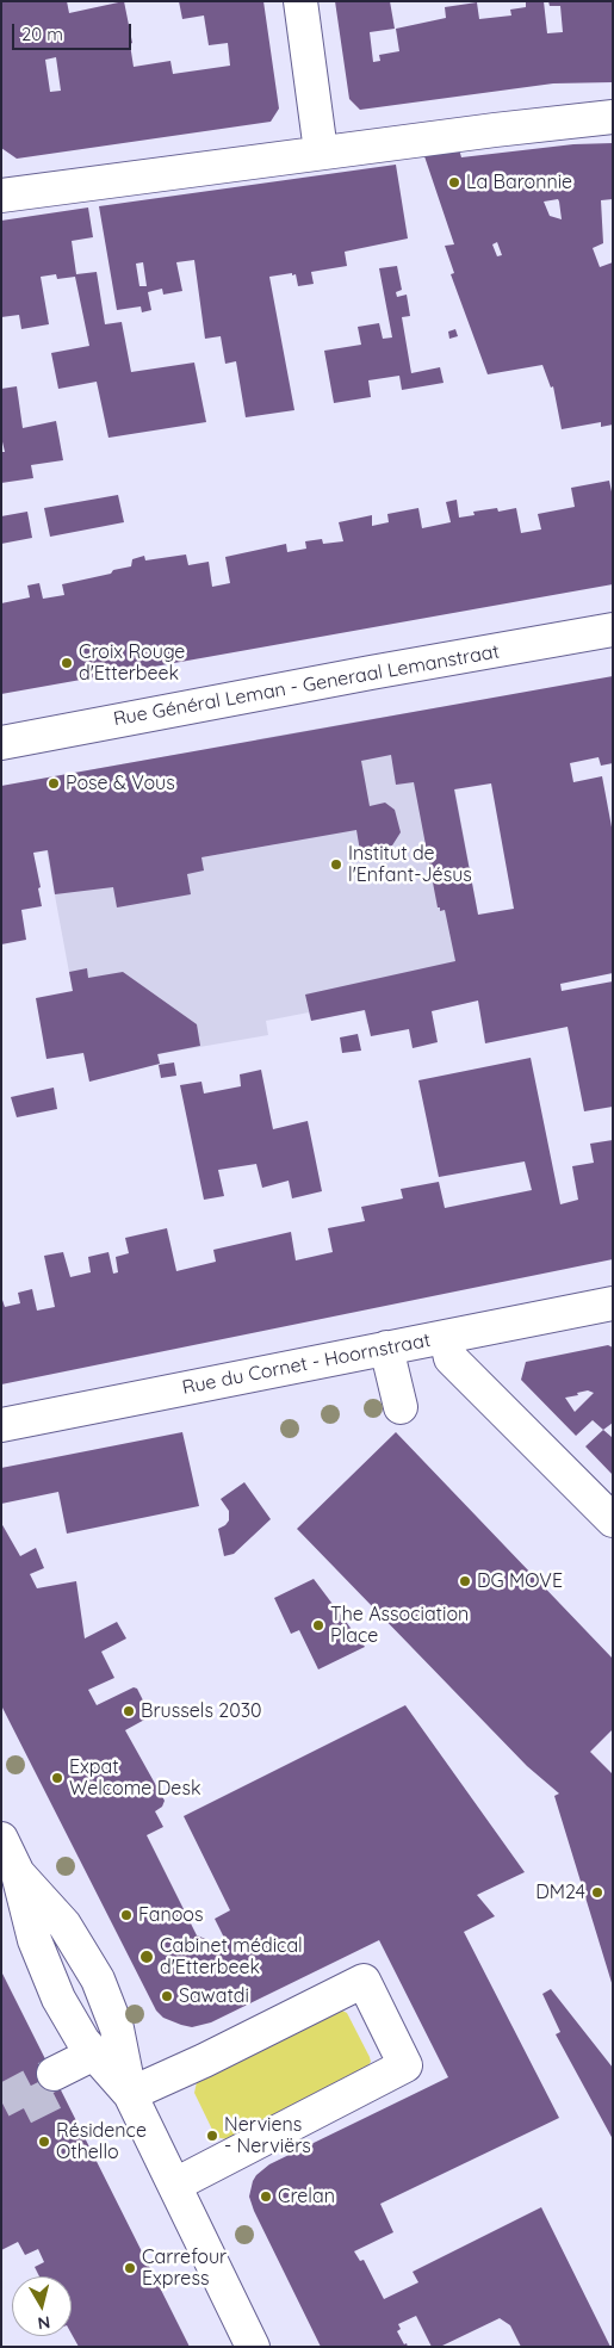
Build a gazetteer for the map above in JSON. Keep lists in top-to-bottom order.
{
  "streets": {
    "street": ["Rue Général Leman - Generaal Lemanstraat", "Rue du Cornet - Hoornstraat"]
  },
  "places": [
    "La Baronnie",
    "Croix Rouge d'Etterbeek",
    "Pose & Vous",
    "Institut de l'Enfant-Jésus",
    "DG MOVE",
    "The Association Place",
    "Brussels 2030",
    "Expat Welcome Desk",
    "DM24",
    "Fanoos",
    "Cabinet médical d'Etterbeek",
    "Sawatdi",
    "Nerviens - Nerviërs",
    "Résidence Othello",
    "Crelan",
    "Carrefour Express"
  ],
  "scale_bar": "20 m",
  "north": "bottom"
}
